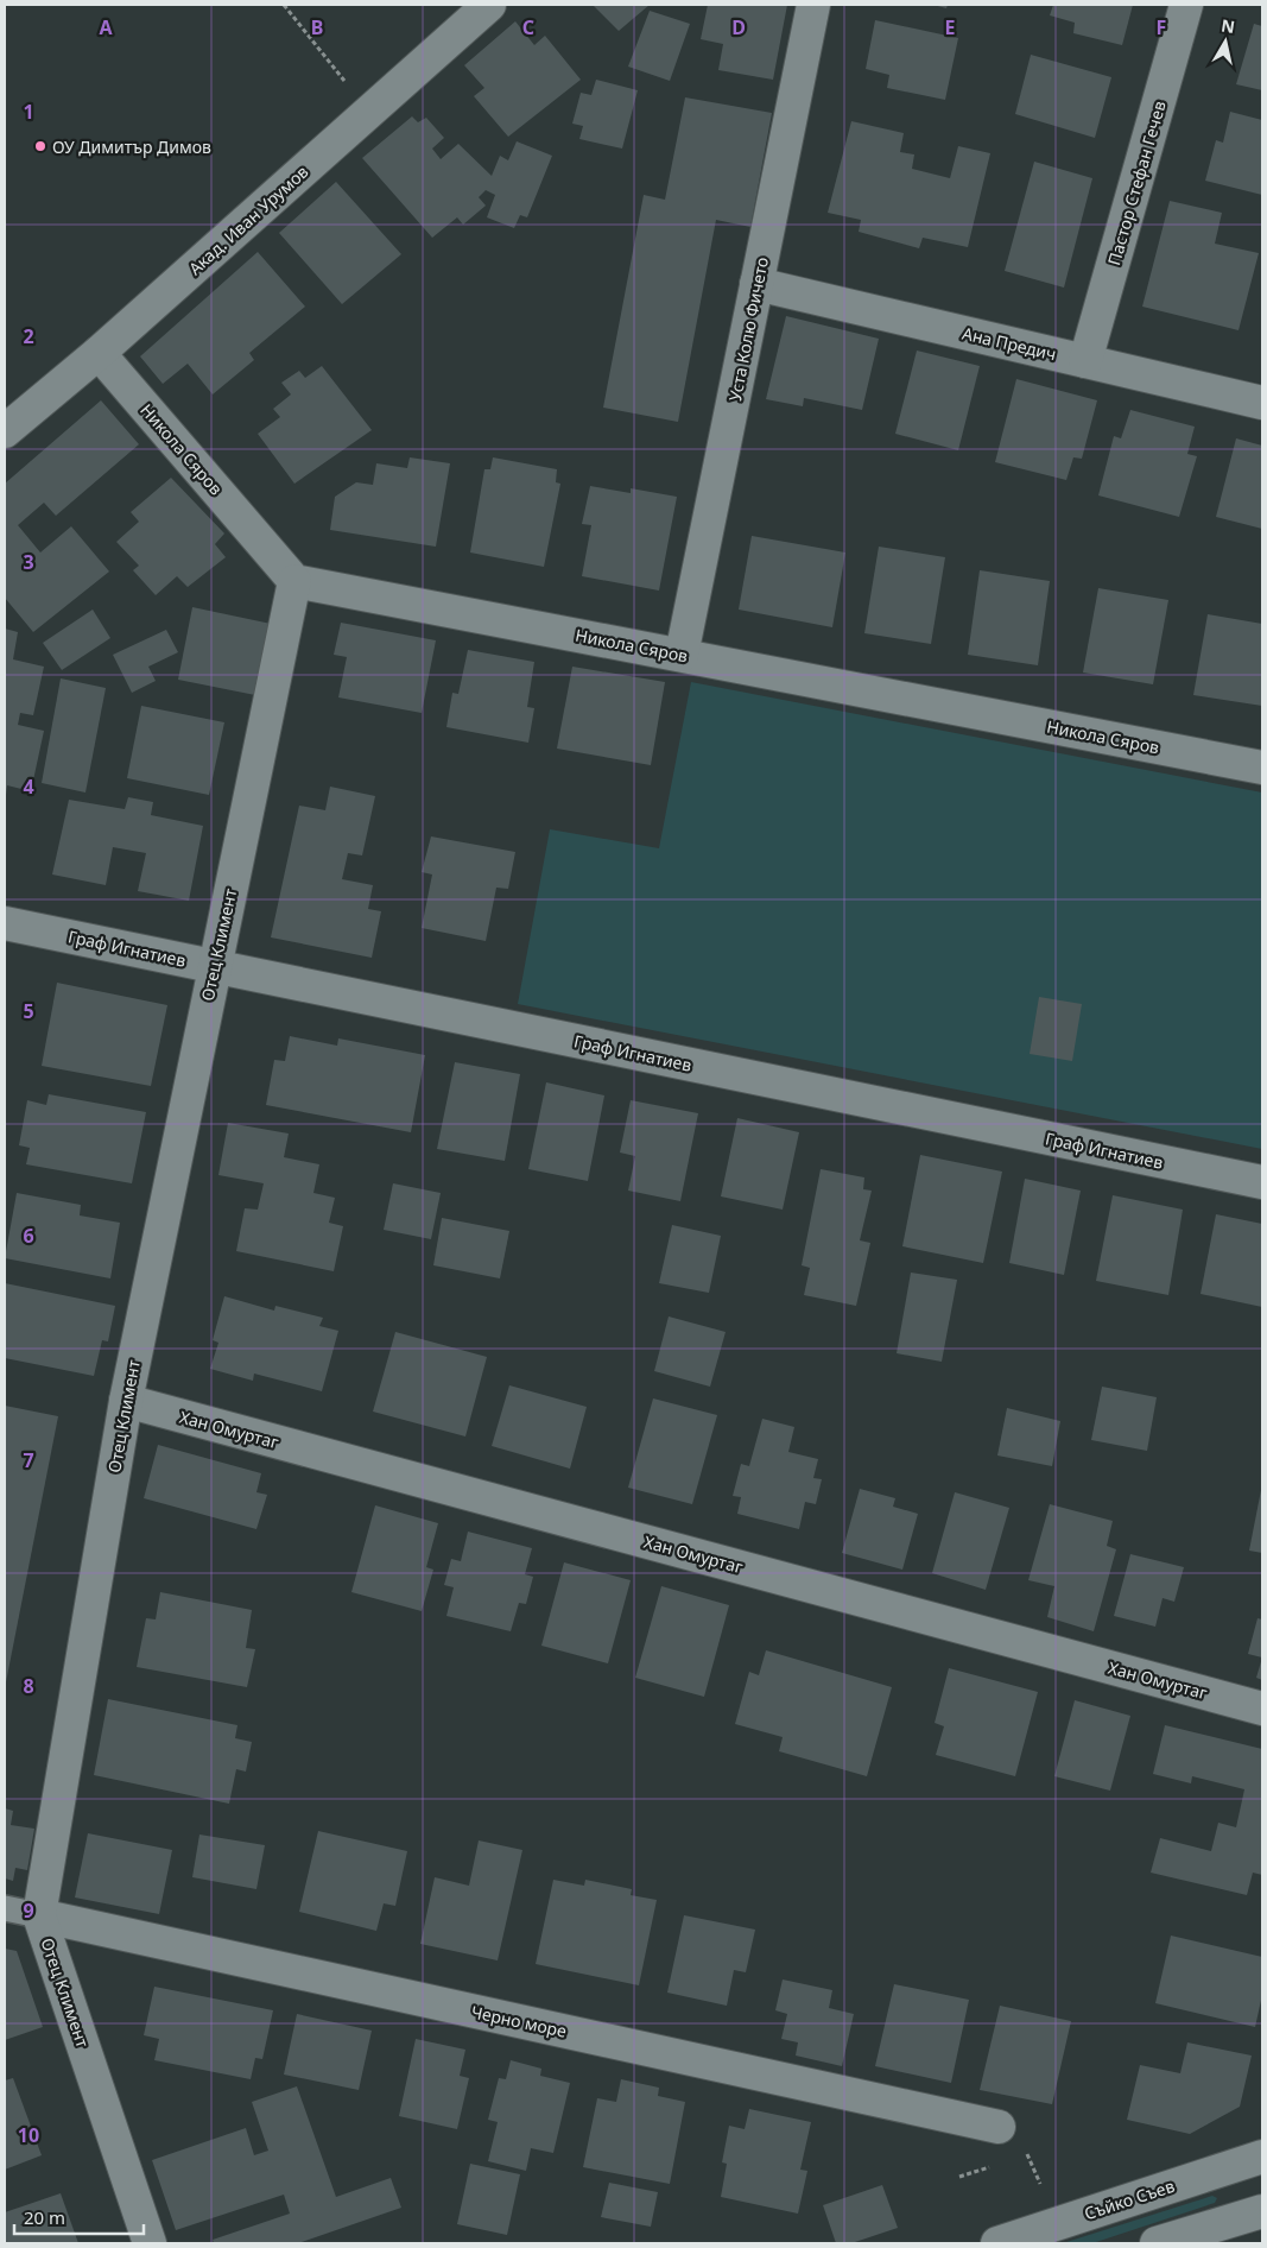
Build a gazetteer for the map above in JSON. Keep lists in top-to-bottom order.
{
  "streets": {
    "street": [
      "Пастор Стефан Гечев",
      "Акад. Иван Урумов",
      "Уста Колю Фичето",
      "Ана Предич",
      "Никола Сяров",
      "Отец Климент",
      "Граф Игнатиев",
      "Хан Омуртаг",
      "Черно море",
      "Съйко Съев"
    ]
  },
  "crossings": [
    ["Пастор Стефан Гечев", "Ана Предич"],
    ["Акад. Иван Урумов", "Никола Сяров"],
    ["Уста Колю Фичето", "Ана Предич"],
    ["Уста Колю Фичето", "Никола Сяров"],
    ["Никола Сяров", "Отец Климент"],
    ["Отец Климент", "Граф Игнатиев"],
    ["Отец Климент", "Хан Омуртаг"],
    ["Отец Климент", "Черно море"]
  ],
  "places": ["ОУ Димитър Димов"],
  "scale_bar": "20 m",
  "north": "top",
  "grid": {
    "columns": [
      "A",
      "B",
      "C",
      "D",
      "E",
      "F"
    ],
    "rows": [
      "1",
      "2",
      "3",
      "4",
      "5",
      "6",
      "7",
      "8",
      "9",
      "10"
    ]
  }
}
